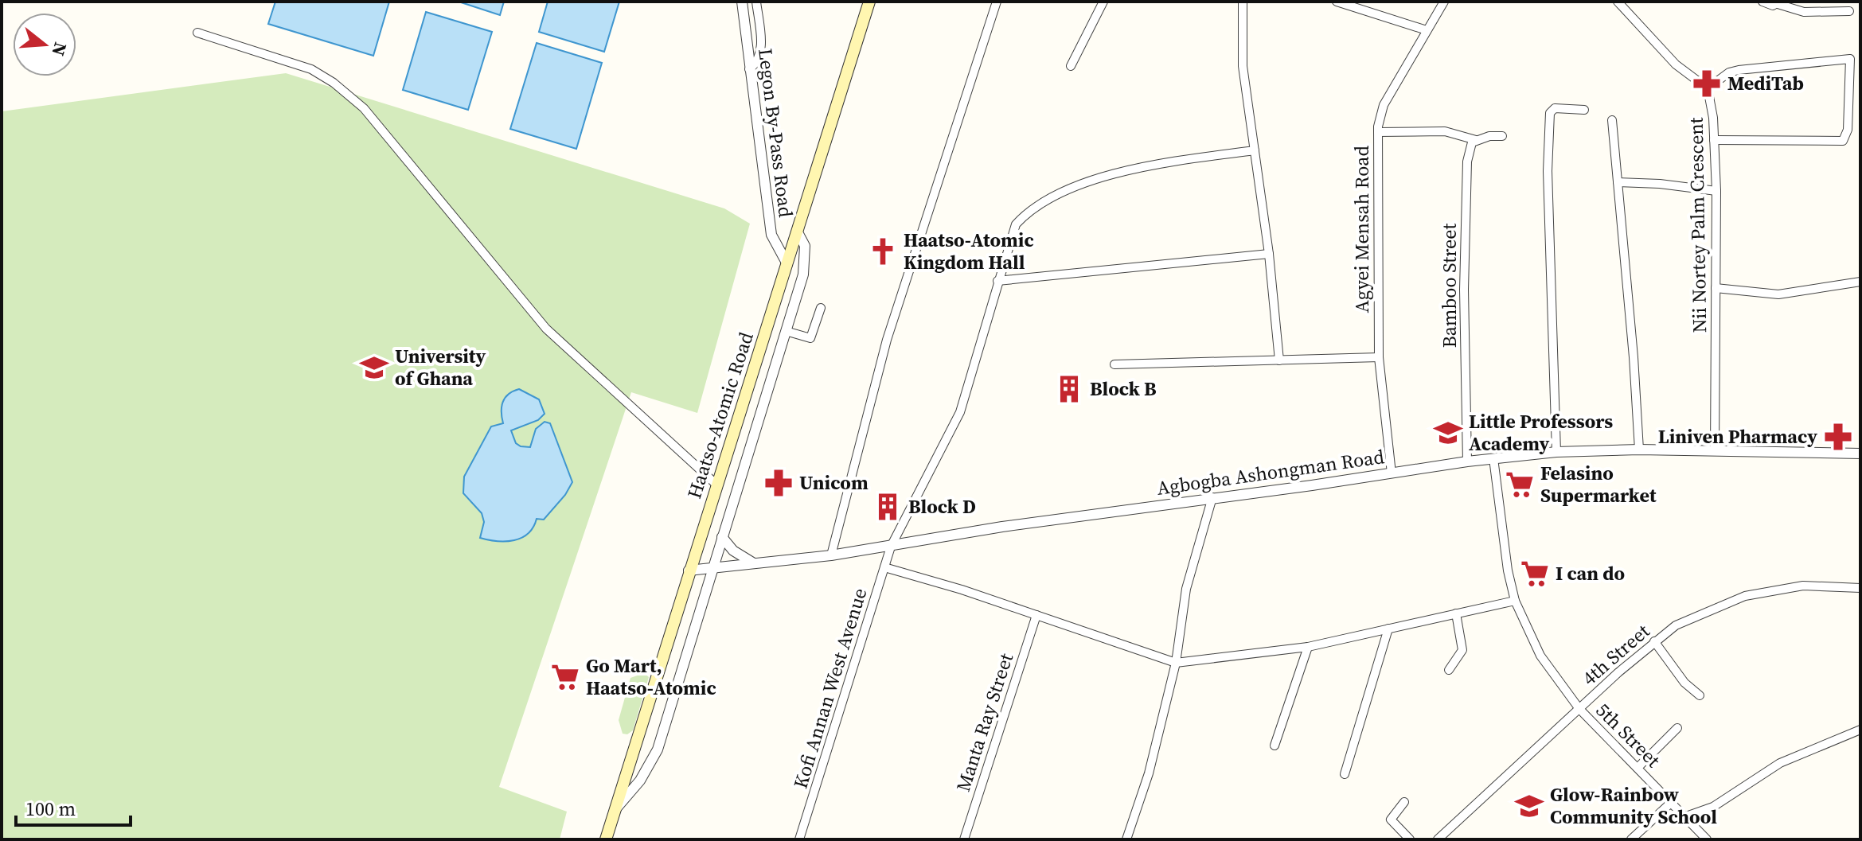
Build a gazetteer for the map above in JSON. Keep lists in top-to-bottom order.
{
  "streets": {
    "main road": ["Haatso-Atomic Road"],
    "street": [
      "Legon By-Pass Road",
      "Nii Nortey Palm Crescent",
      "Agyei Mensah Road",
      "Bamboo Street",
      "Agbogba Ashongman Road",
      "4th Street",
      "Kofi Annan West Avenue",
      "Manta Ray Street",
      "5th Street"
    ]
  },
  "crossings": [
    ["Legon By-Pass Road", "Haatso-Atomic Road"],
    ["Nii Nortey Palm Crescent", "Agbogba Ashongman Road"],
    ["Agyei Mensah Road", "Agbogba Ashongman Road"],
    ["Bamboo Street", "Agbogba Ashongman Road"],
    ["Haatso-Atomic Road", "Agbogba Ashongman Road"],
    ["Agbogba Ashongman Road", "Kofi Annan West Avenue"],
    ["Agbogba Ashongman Road", "5th Street"],
    ["4th Street", "5th Street"]
  ],
  "places": {
    "pharmacy": ["MediTab", "Liniven Pharmacy", "Unicom"],
    "church": ["Haatso-Atomic Kingdom Hall"],
    "school or university": ["University of Ghana", "Little Professors Academy", "Glow-Rainbow Community School"],
    "building": ["Block B", "Block D"],
    "supermarket": ["Felasino Supermarket", "I can do", "Go Mart, Haatso-Atomic"]
  },
  "scale_bar": "100 m",
  "north": "right"
}
